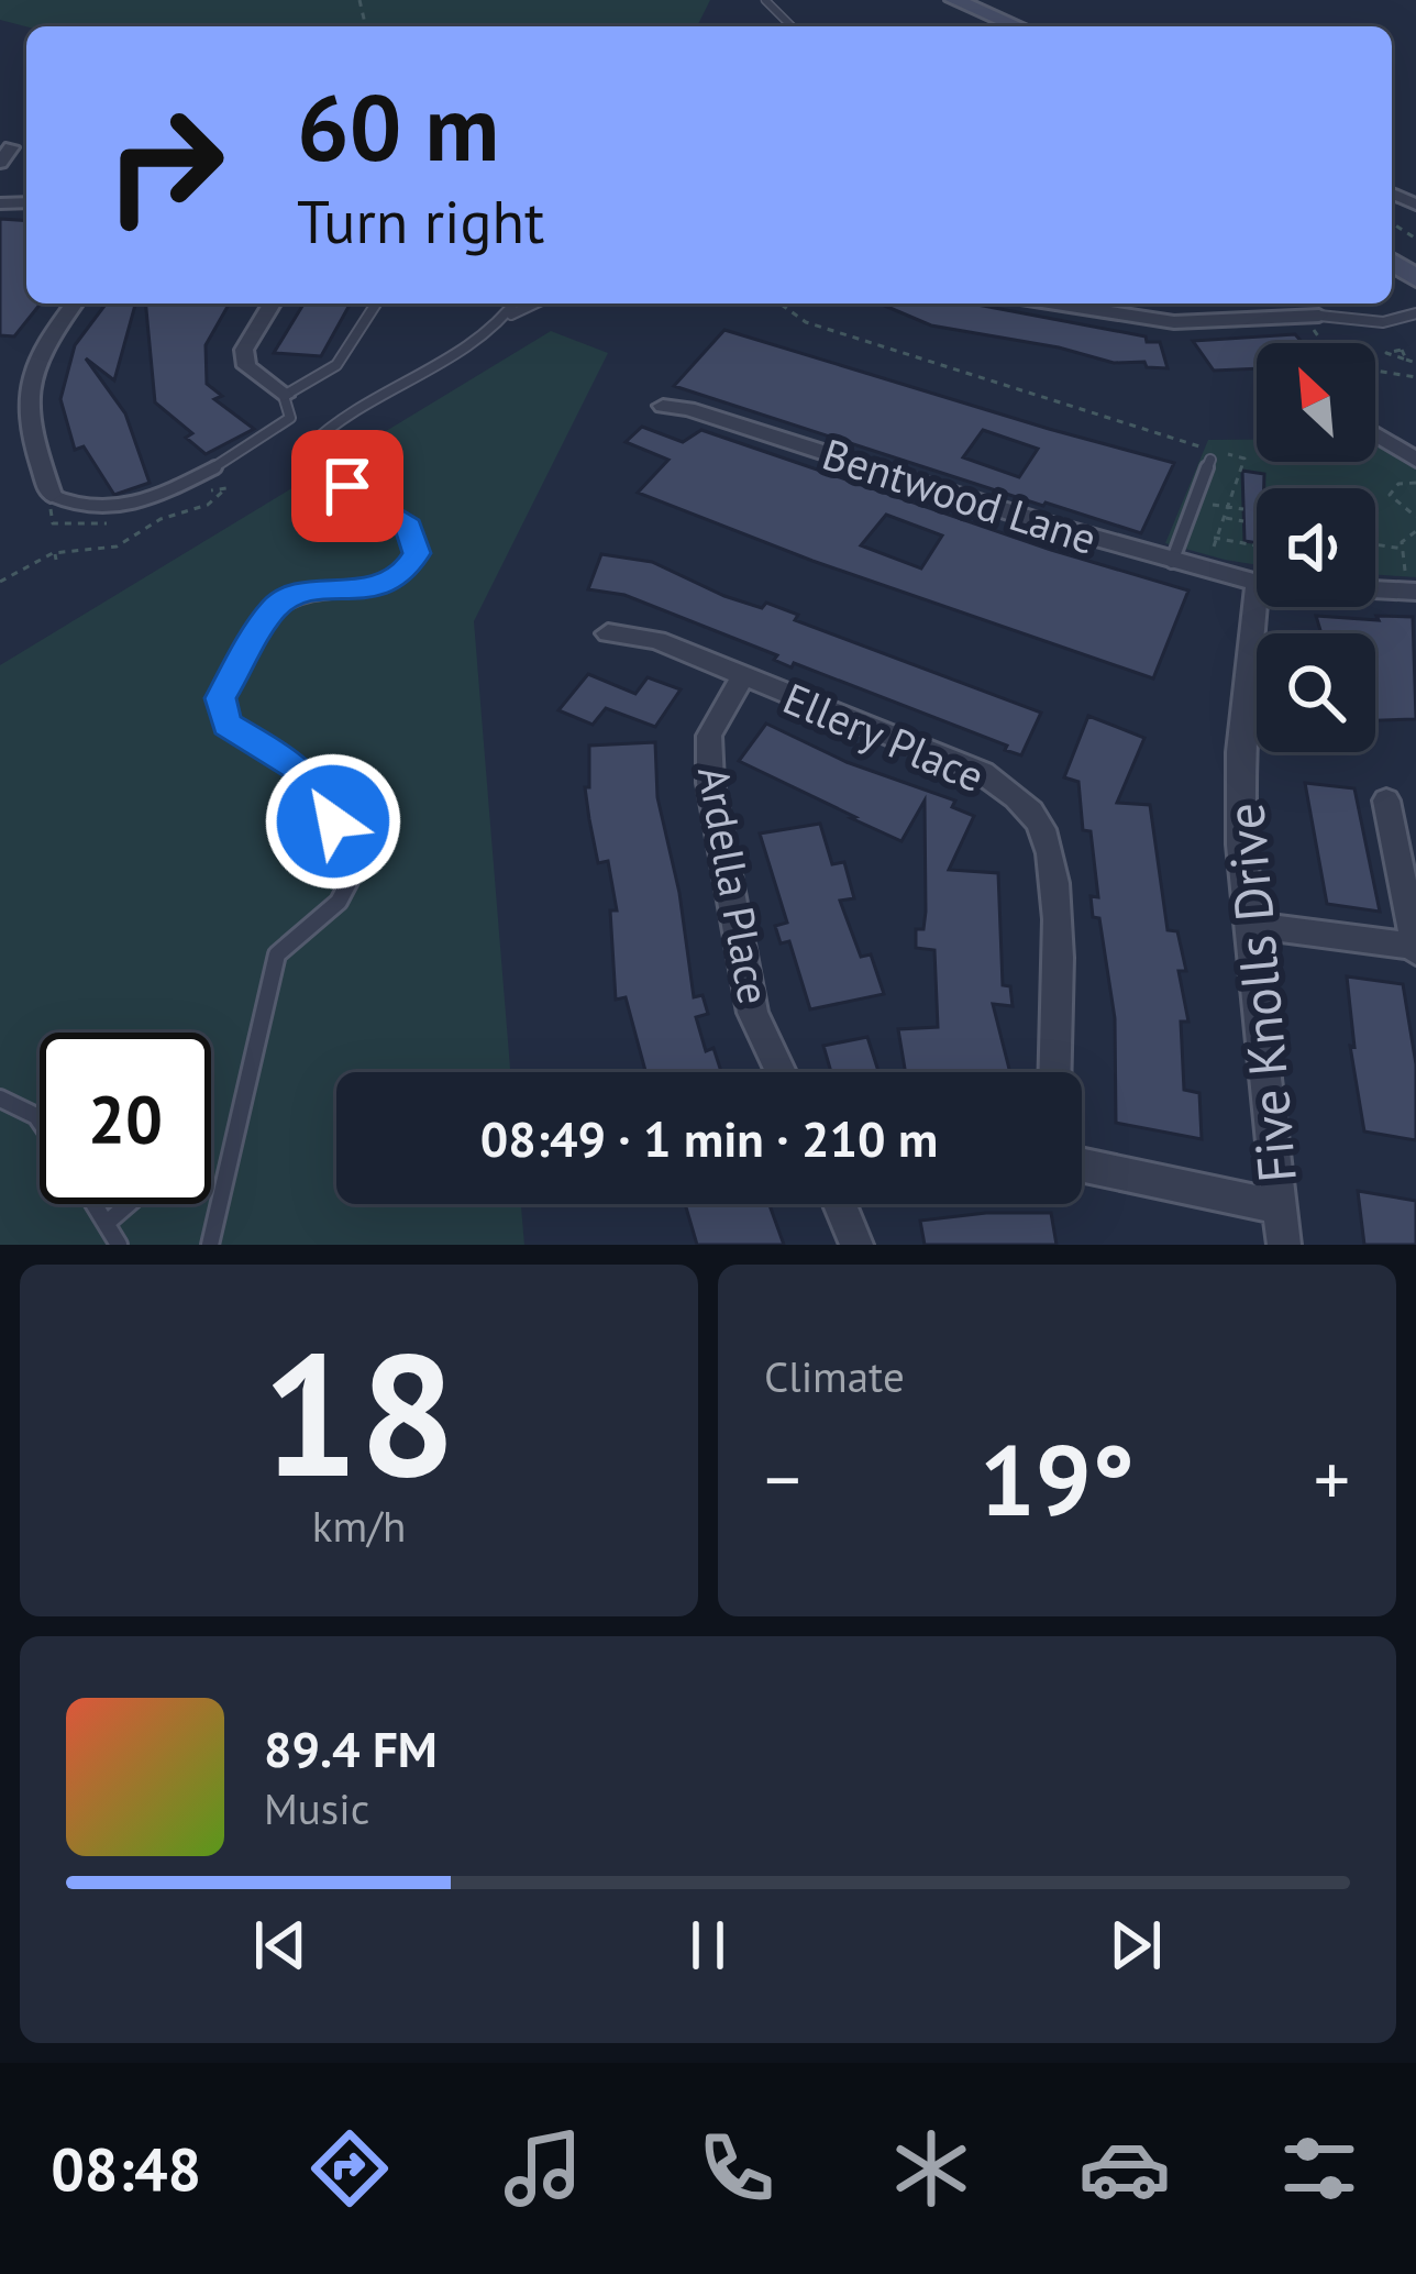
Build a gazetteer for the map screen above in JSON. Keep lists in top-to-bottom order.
{
  "streets": {
    "street": [
      "Bentwood Lane",
      "Ellery Place",
      "Ardella Place",
      "Five Knolls Drive"
    ]
  },
  "crossings": [
    ["Ellery Place", "Ardella Place"]
  ],
  "north": "top left",
  "page": {
    "turn": ["60 m", "Turn right"],
    "limit": "20",
    "trip": "08:49 · 1 min · 210 m",
    "tile": [
      ["18", "km/h"],
      "Climate"
    ],
    "heat": ["−", "19°", "+"],
    "song": ["89.4 FM", "Music"],
    "tabs": "08:48"
  }
}
